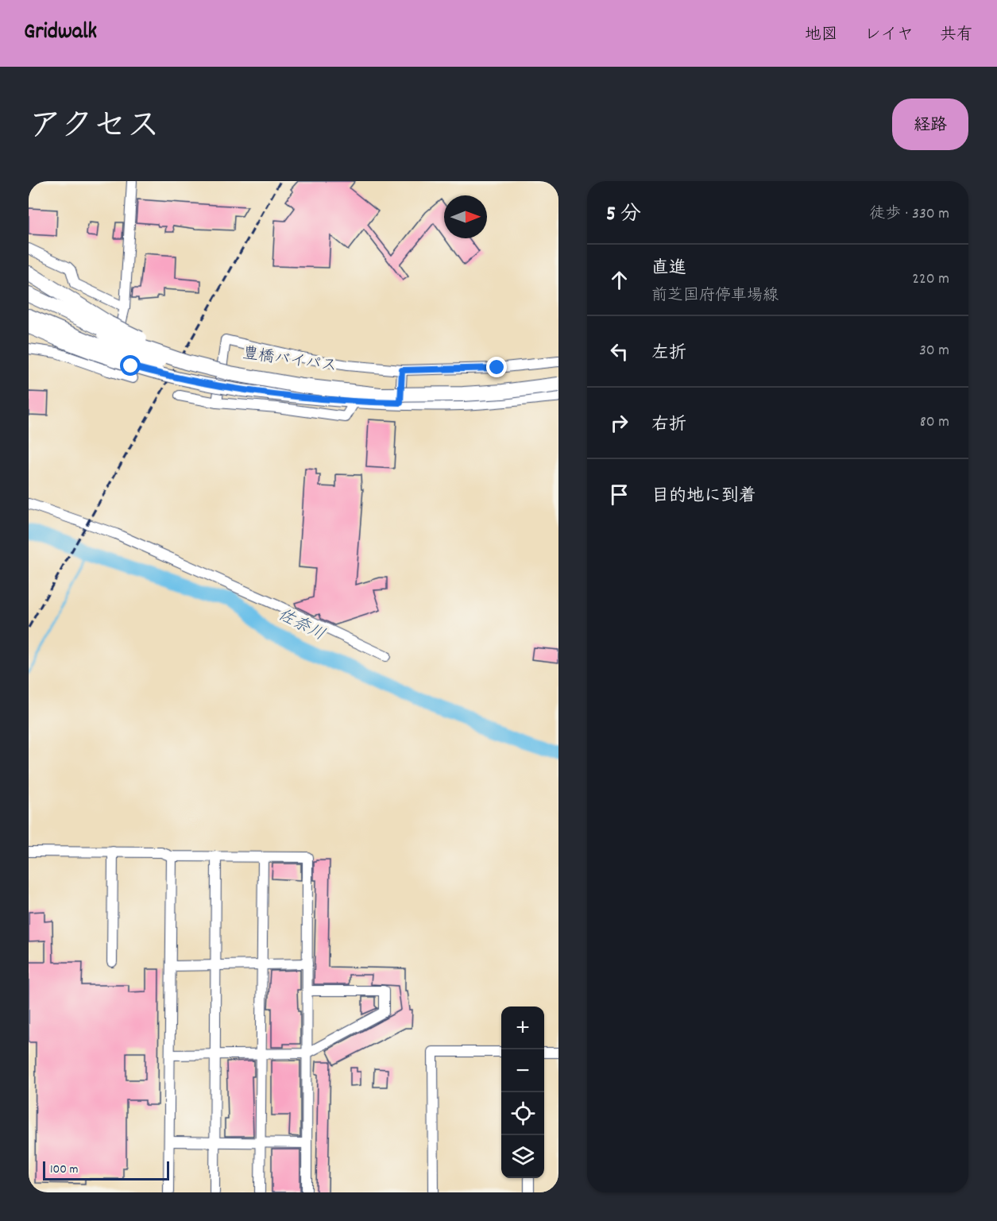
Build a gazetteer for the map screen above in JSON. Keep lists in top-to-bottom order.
{
  "streets": {
    "highway": ["豊橋バイパス"]
  },
  "water": ["佐奈川"],
  "scale_bar": "100 m",
  "north": "right",
  "page": {
    "header": "Gridwalk",
    "nav": ["地図", "レイヤ", "共有"],
    "title": "アクセス",
    "buttons": "経路",
    "heading": ["5 分", "徒歩 · 330 m"],
    "list": [
      ["直進", "前芝国府停車場線", "220 m"],
      ["左折", "30 m"],
      ["右折", "80 m"],
      "目的地に到着"
    ],
    "map_buttons": ["+", "−"],
    "scale": "100 m"
  }
}
